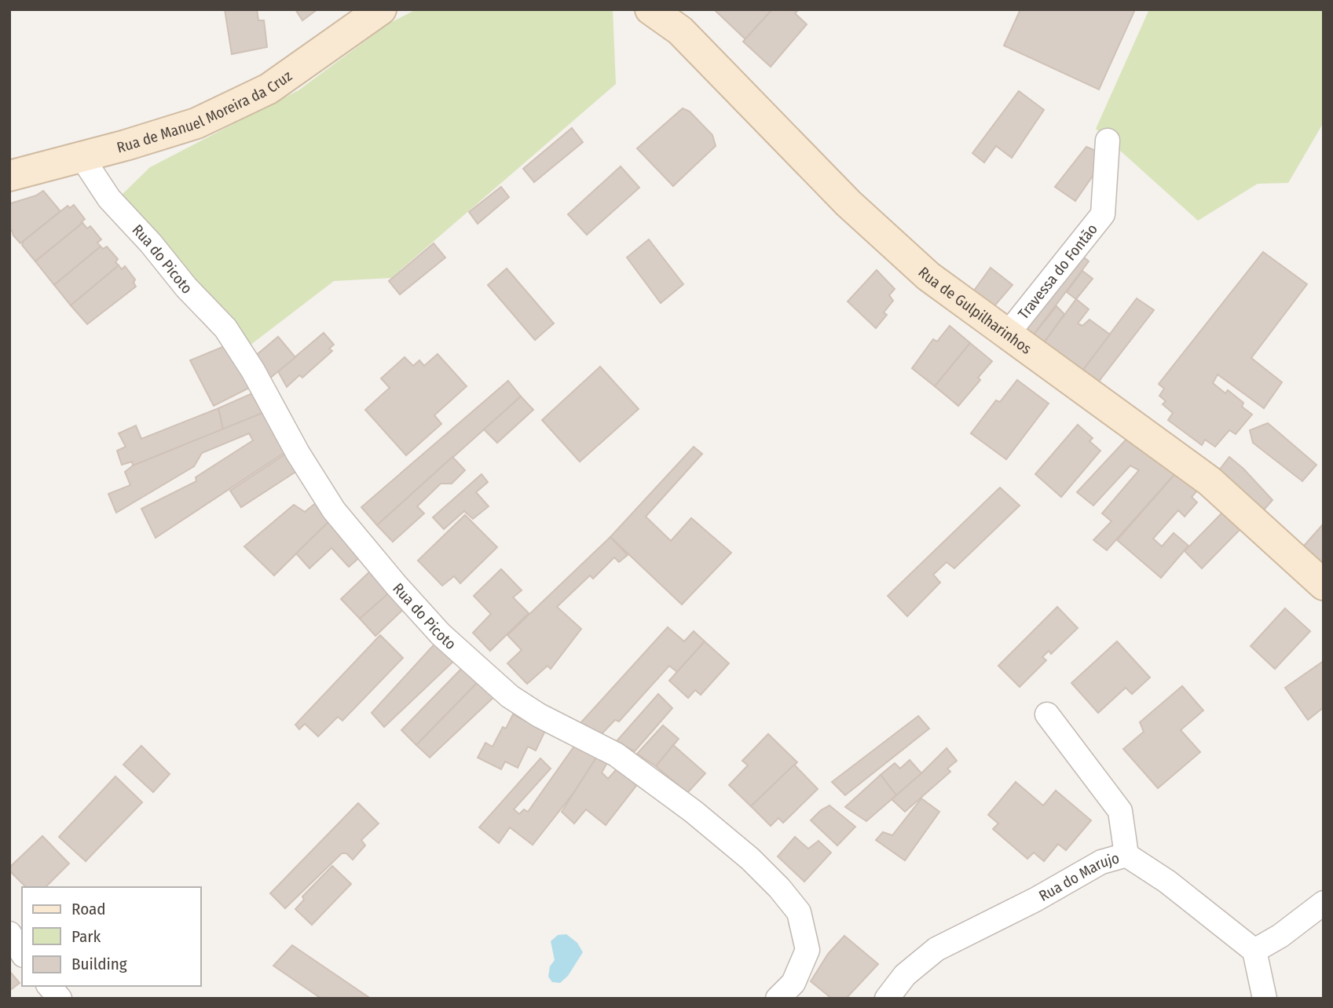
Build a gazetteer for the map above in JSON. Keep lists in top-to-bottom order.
{
  "streets": {
    "street": [
      "Rua de Manuel Moreira da Cruz",
      "Rua do Picoto",
      "Travessa do Fontão",
      "Rua de Gulpilharinhos",
      "Rua do Marujo"
    ]
  },
  "crossings": [
    ["Rua de Manuel Moreira da Cruz", "Rua do Picoto"],
    ["Travessa do Fontão", "Rua de Gulpilharinhos"]
  ],
  "legend": ["Road", "Park", "Building"]
}
